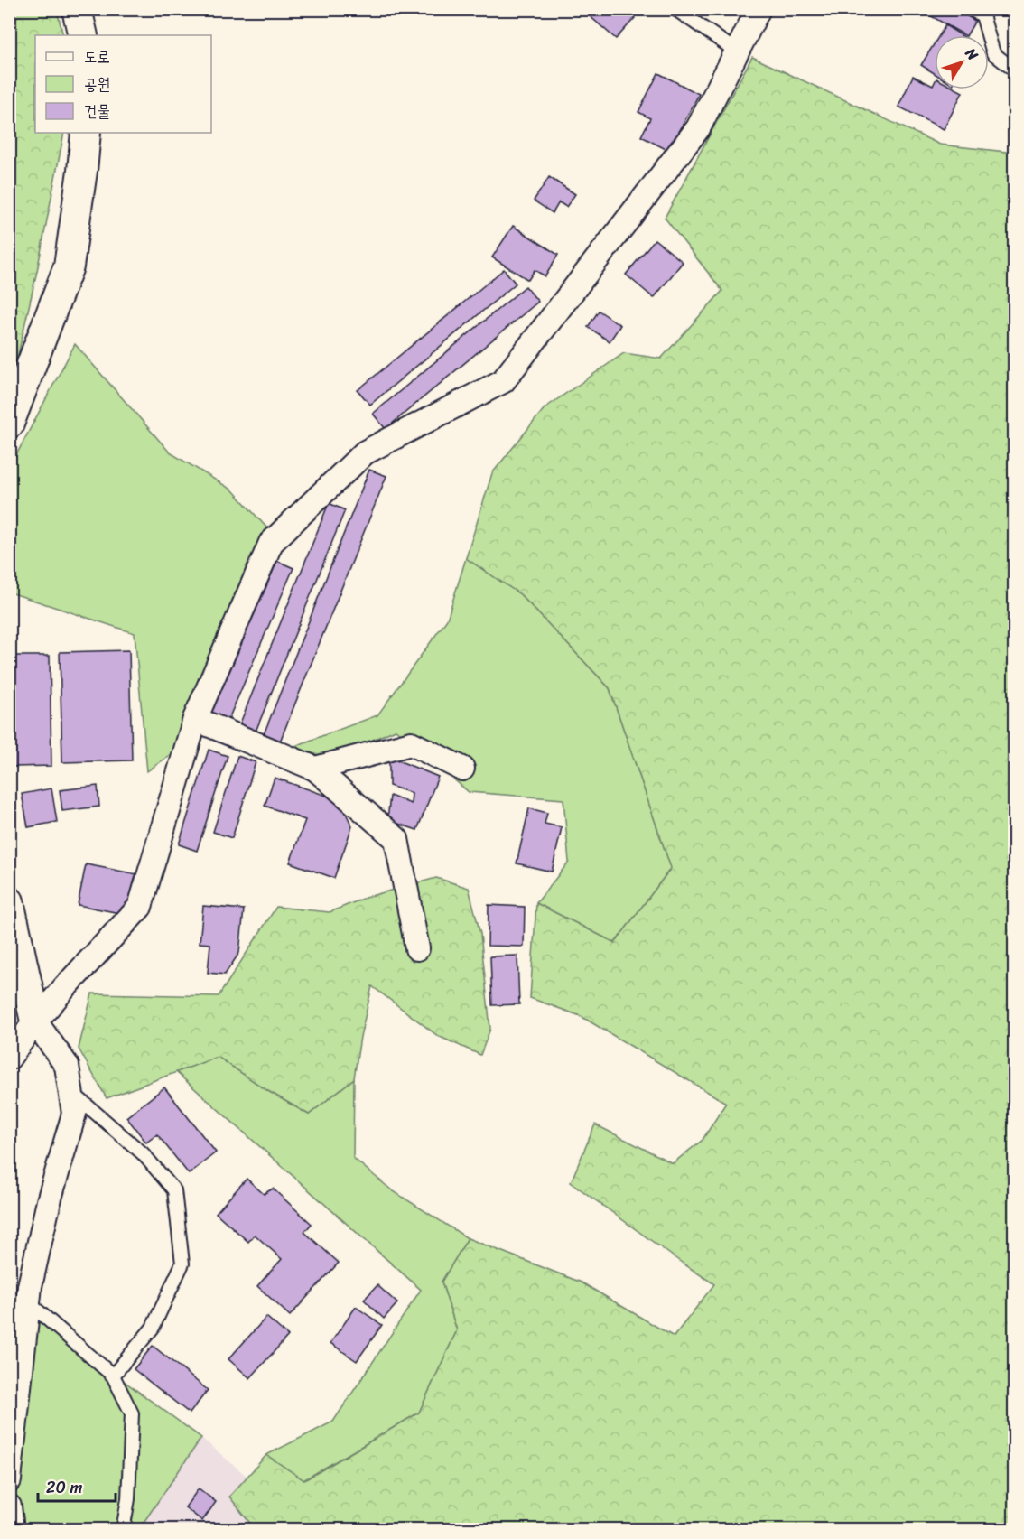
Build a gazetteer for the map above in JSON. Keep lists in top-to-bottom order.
{
  "legend": ["도로", "공원", "건물"],
  "scale_bar": "20 m",
  "north": "top right"
}
